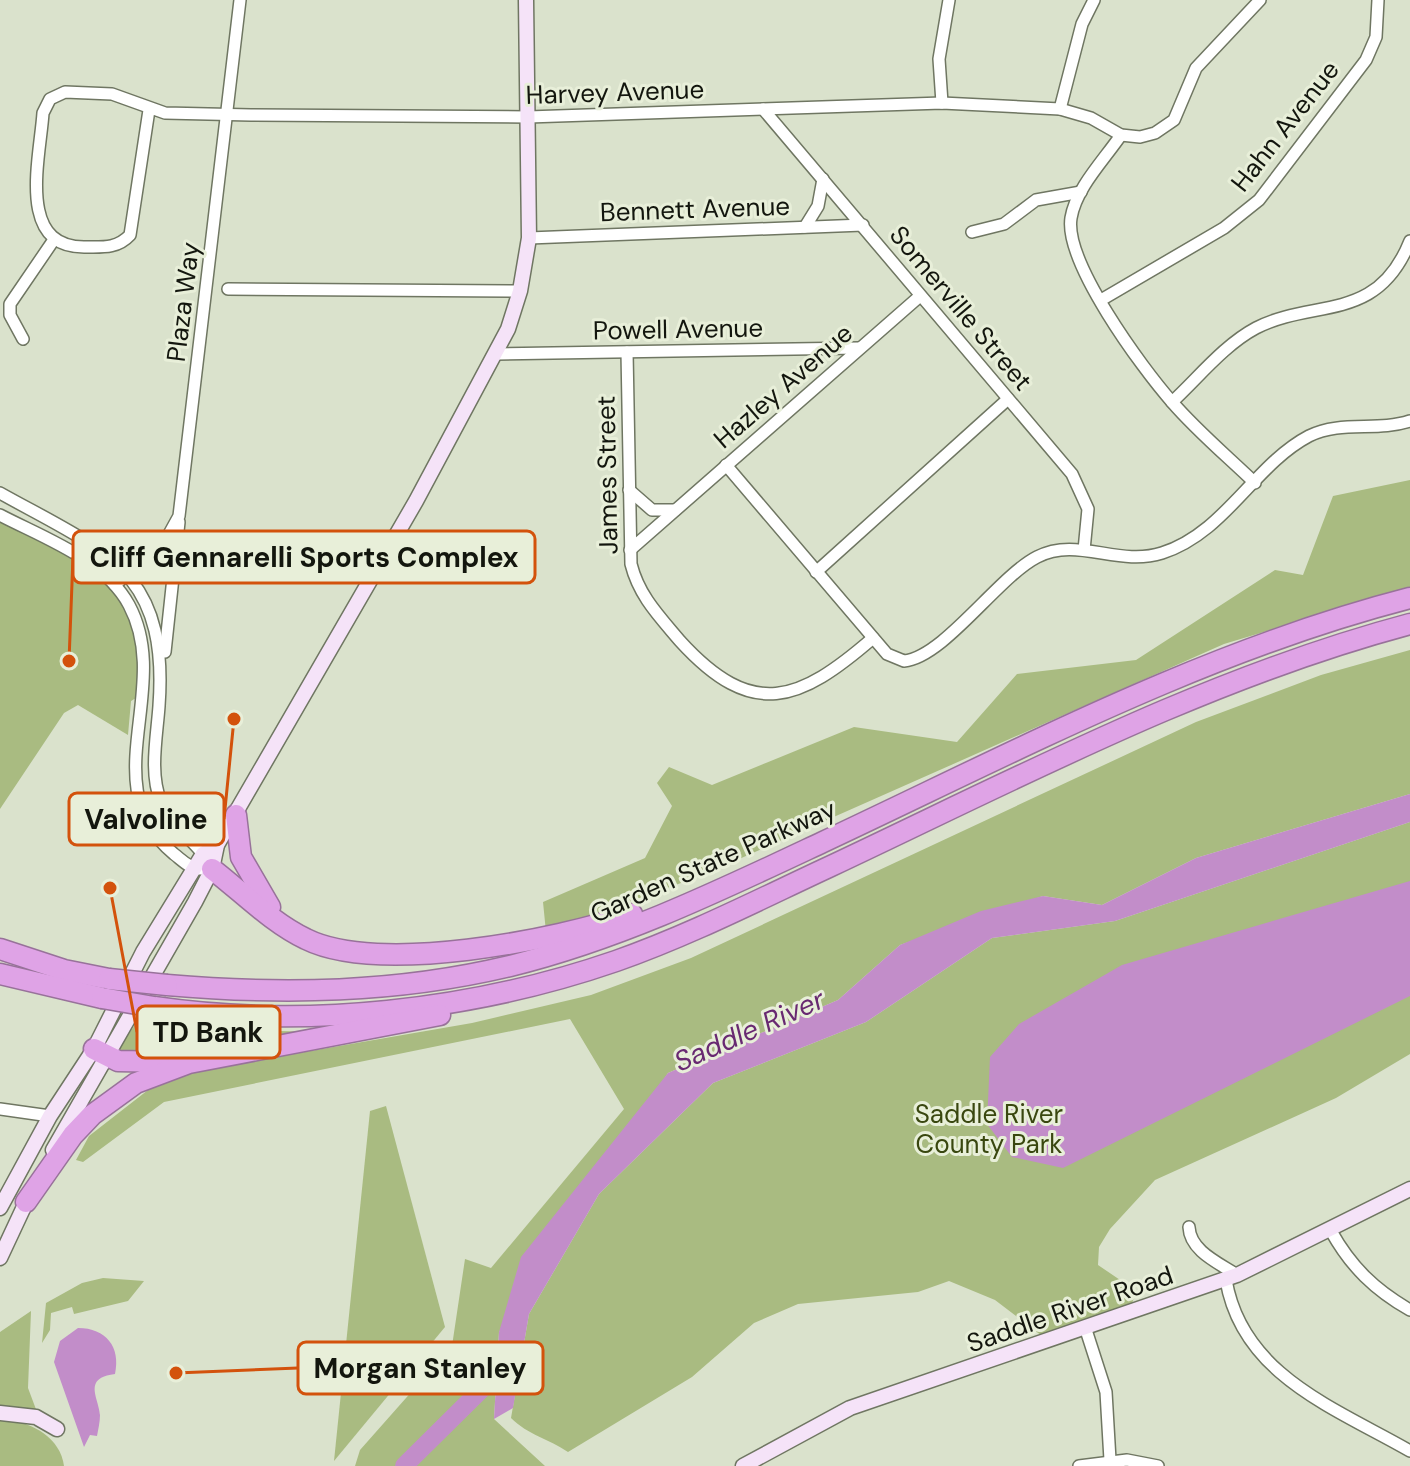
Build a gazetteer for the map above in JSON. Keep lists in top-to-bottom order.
{
  "streets": {
    "highway": ["Garden State Parkway"],
    "main road": ["Saddle River Road"],
    "street": [
      "Harvey Avenue",
      "Hahn Avenue",
      "Bennett Avenue",
      "Plaza Way",
      "Somerville Street",
      "Powell Avenue",
      "Hazley Avenue",
      "James Street"
    ]
  },
  "crossings": [
    ["Harvey Avenue", "Plaza Way"],
    ["Harvey Avenue", "Somerville Street"],
    ["Bennett Avenue", "Somerville Street"],
    ["Somerville Street", "Hazley Avenue"],
    ["Powell Avenue", "Hazley Avenue"],
    ["Powell Avenue", "James Street"],
    ["Hazley Avenue", "James Street"]
  ],
  "water": ["Saddle River"],
  "parks": ["Saddle River County Park"],
  "places": [
    "Cliff Gennarelli Sports Complex",
    "Valvoline",
    "TD Bank",
    "Morgan Stanley"
  ]
}
